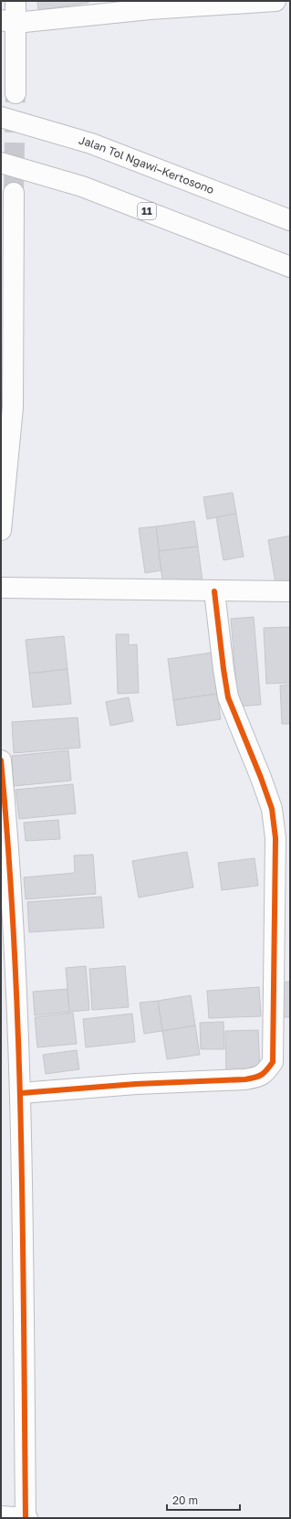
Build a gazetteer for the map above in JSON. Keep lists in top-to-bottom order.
{
  "streets": {
    "main road": ["Jalan Tol Ngawi–Kertosono", "11"]
  },
  "scale_bar": "20 m"
}
